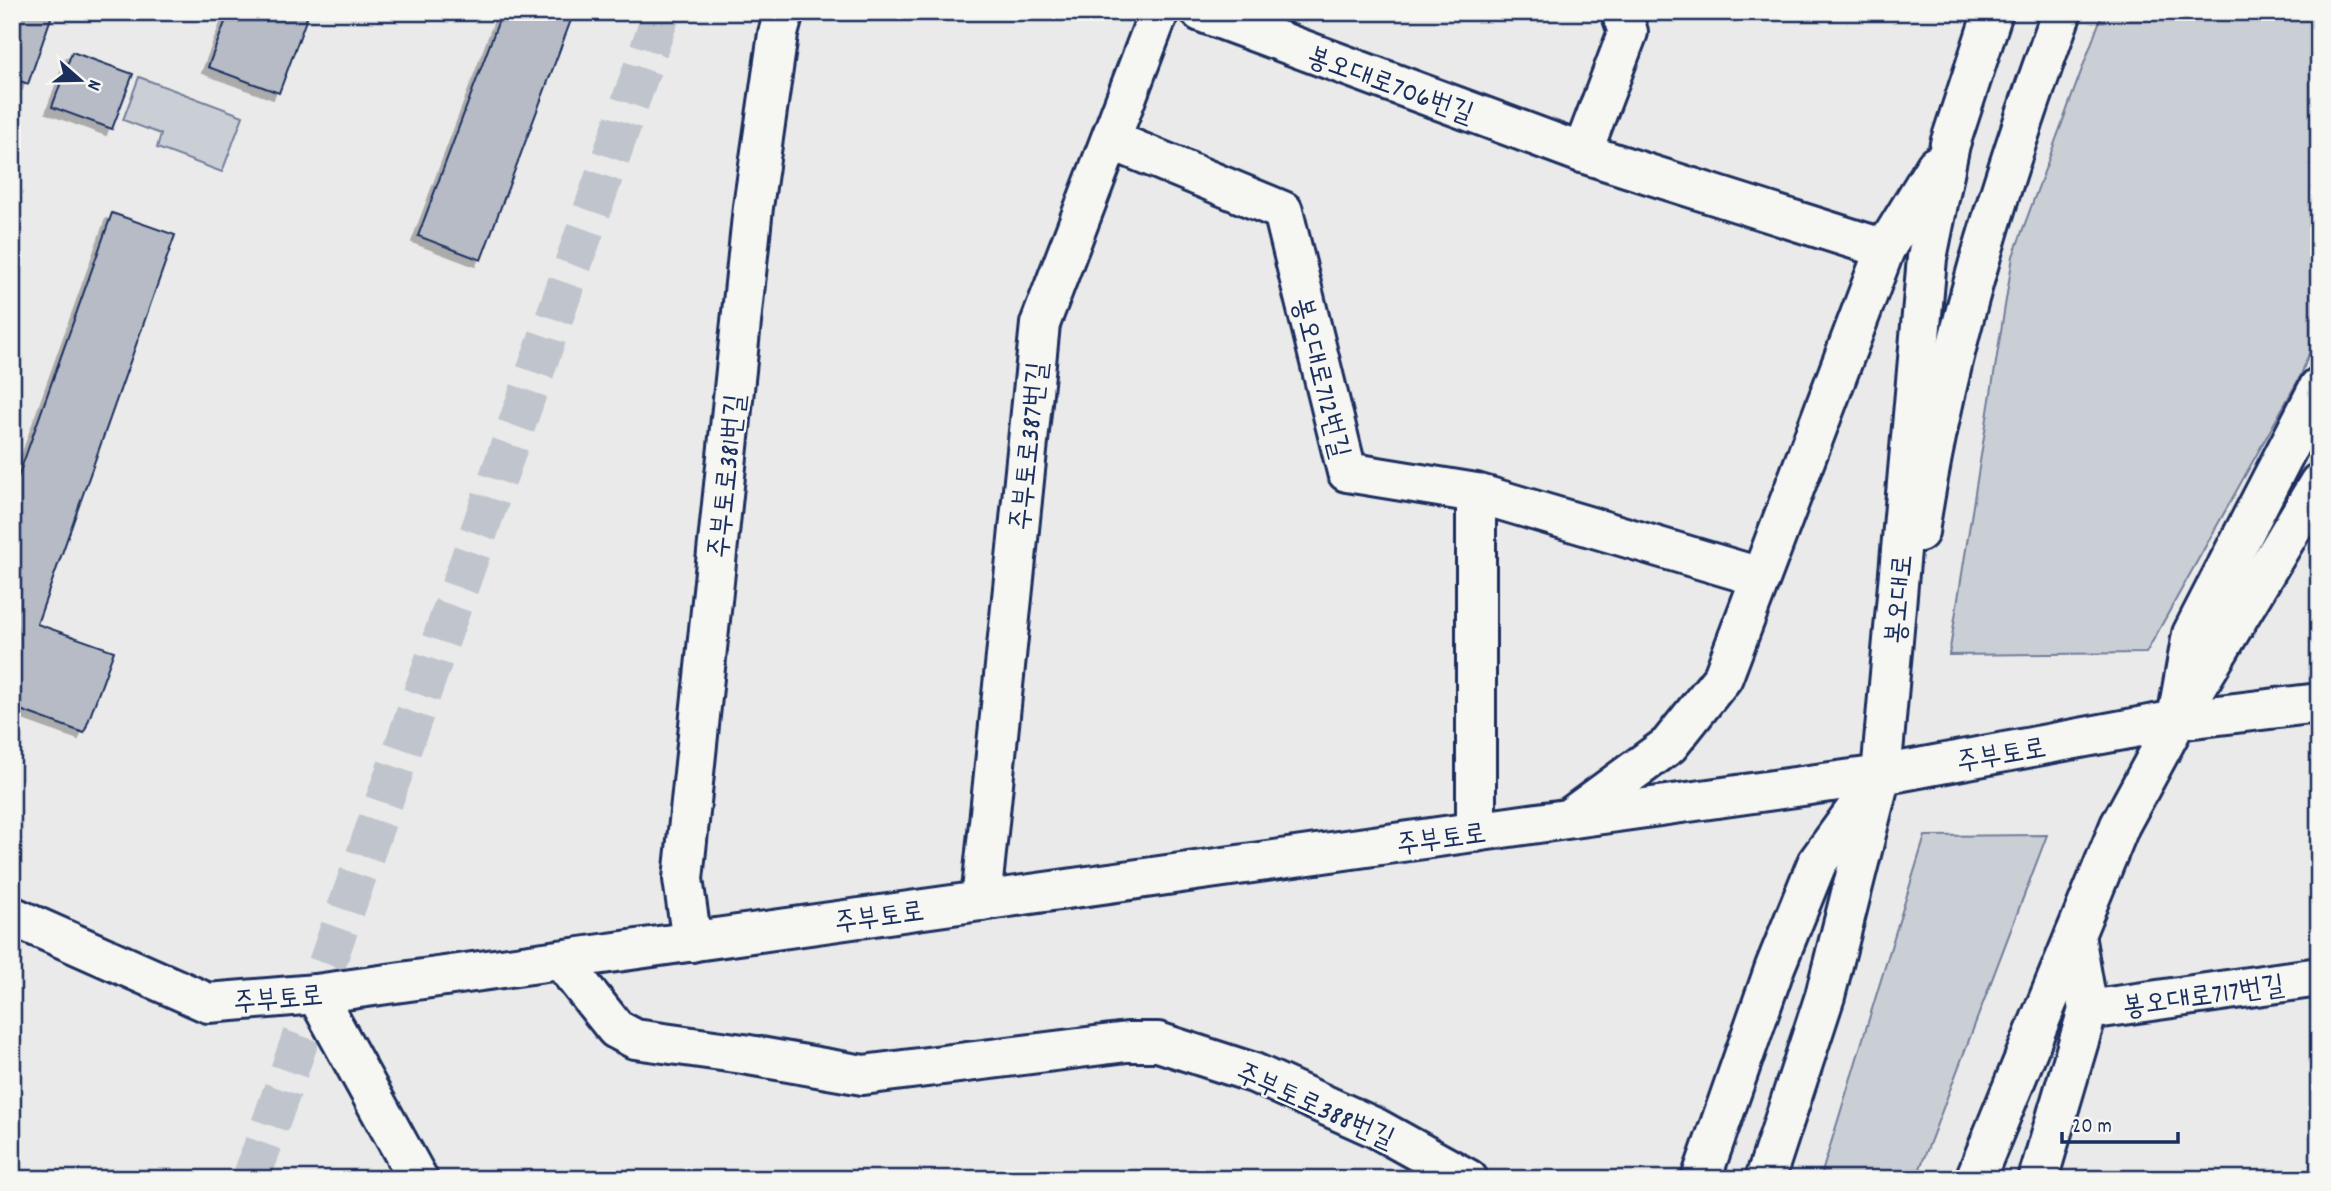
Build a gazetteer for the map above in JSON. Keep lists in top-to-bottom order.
{
  "streets": {
    "street": [
      "봉오대로706번길",
      "봉오대로712번길",
      "주부토로387번길",
      "주부토로381번길",
      "봉오대로",
      "주부토로",
      "봉오대로717번길",
      "주부토로388번길"
    ]
  },
  "crossings": [
    ["봉오대로712번길", "주부토로387번길"],
    ["주부토로387번길", "주부토로"],
    ["주부토로381번길", "주부토로"],
    ["봉오대로", "주부토로"],
    ["주부토로", "주부토로388번길"]
  ],
  "scale_bar": "20 m",
  "north": "right"
}
